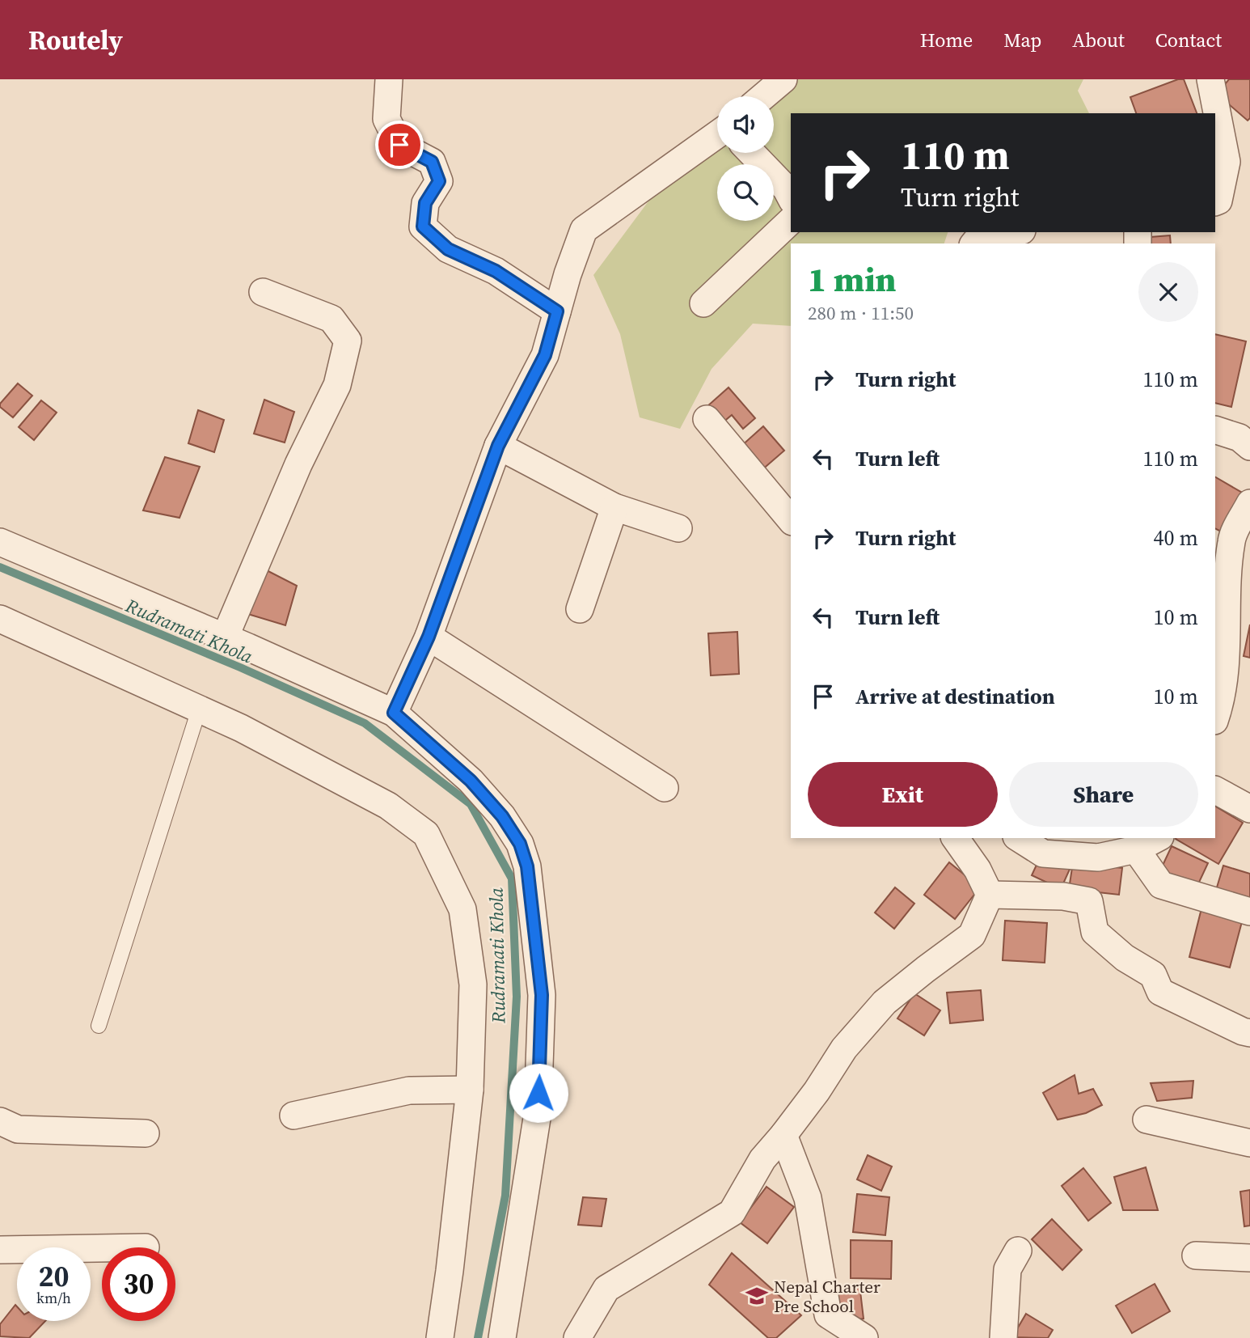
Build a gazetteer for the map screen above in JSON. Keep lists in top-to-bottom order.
{
  "water": ["Rudramati Khola"],
  "places": {
    "school or university": ["Nepal Charter Pre School"]
  },
  "page": {
    "header": "Routely",
    "nav": [
      "Home",
      "Map",
      "About",
      "Contact"
    ],
    "turn": ["110 m", "Turn right"],
    "heading": ["1 min", "280 m · 11:50"],
    "list": [
      {
        "name": "Turn right",
        "value": "110 m"
      },
      {
        "name": "Turn left",
        "value": "110 m"
      },
      {
        "name": "Turn right",
        "value": "40 m"
      },
      {
        "name": "Turn left",
        "value": "10 m"
      },
      {
        "name": "Arrive at destination",
        "value": "10 m"
      }
    ],
    "buttons": ["Exit", "Share"],
    "speed": "20 km/h",
    "limit": "30"
  }
}
